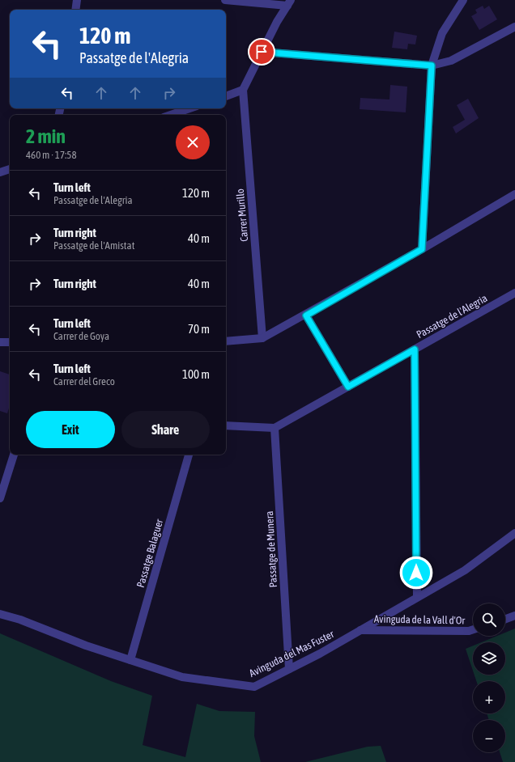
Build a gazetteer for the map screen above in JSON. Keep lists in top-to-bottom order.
{
  "streets": {
    "street": [
      "Carrer Murillo",
      "Passatge de l'Alegria",
      "Passatge de Munera",
      "Passatge Balaguer",
      "Avinguda de la Vall d'Or",
      "Avinguda del Mas Fuster"
    ]
  },
  "crossings": [
    ["Passatge de l'Alegria", "Passatge de Munera"],
    ["Passatge de Munera", "Avinguda del Mas Fuster"],
    ["Passatge Balaguer", "Avinguda del Mas Fuster"],
    ["Avinguda de la Vall d'Or", "Avinguda del Mas Fuster"]
  ],
  "page": {
    "turn": ["120 m", "Passatge de l'Alegria"],
    "heading": ["2 min", "460 m · 17:58"],
    "list": [
      {
        "name": "Turn left",
        "note": "Passatge de l'Alegria",
        "value": "120 m"
      },
      {
        "name": "Turn right",
        "note": "Passatge de l'Amistat",
        "value": "40 m"
      },
      {
        "name": "Turn right",
        "value": "40 m"
      },
      {
        "name": "Turn left",
        "note": "Carrer de Goya",
        "value": "70 m"
      },
      {
        "name": "Turn left",
        "note": "Carrer del Greco",
        "value": "100 m"
      }
    ],
    "buttons": ["Exit", "Share"],
    "map_buttons": ["+", "−"]
  }
}
